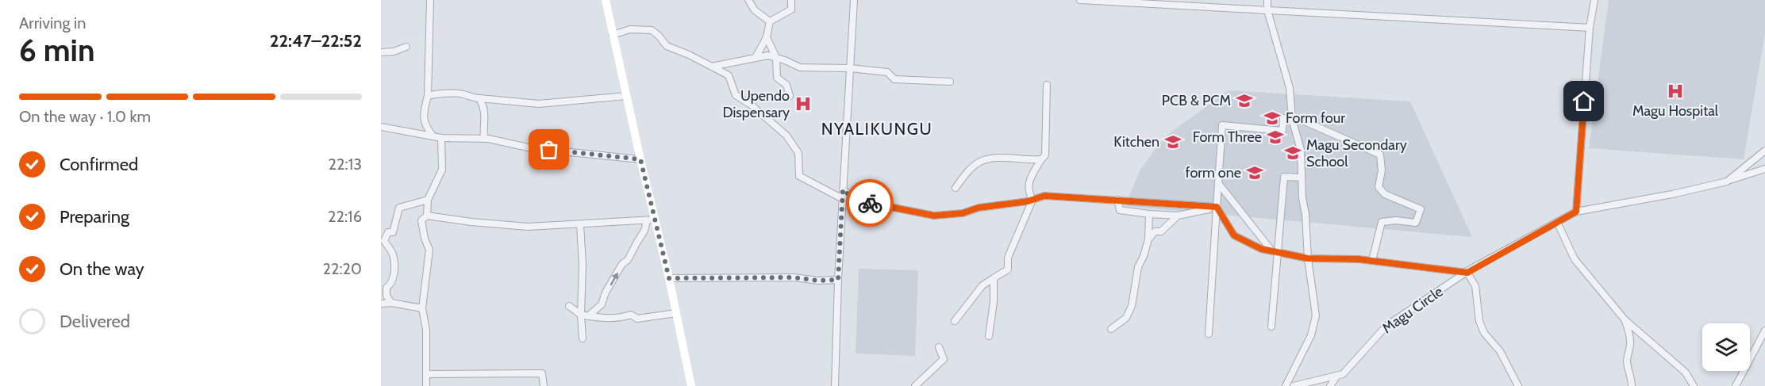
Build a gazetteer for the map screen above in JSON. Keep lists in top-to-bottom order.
{
  "streets": {
    "street": ["Magu Circle"]
  },
  "districts": ["NYALIKUNGU"],
  "places": {
    "hospital": ["Magu Hospital", "Upendo Dispensary"],
    "school or university": [
      "PCB & PCM",
      "Form four",
      "Form Three",
      "Kitchen",
      "Magu Secondary School",
      "form one"
    ]
  },
  "page": {
    "heading": ["6 min", "Arriving in", "22:47–22:52"],
    "bar": "On the way · 1.0 km",
    "list": [
      ["Confirmed", "22:13"],
      ["Preparing", "22:16"],
      ["On the way", "22:20"],
      "Delivered"
    ]
  }
}
